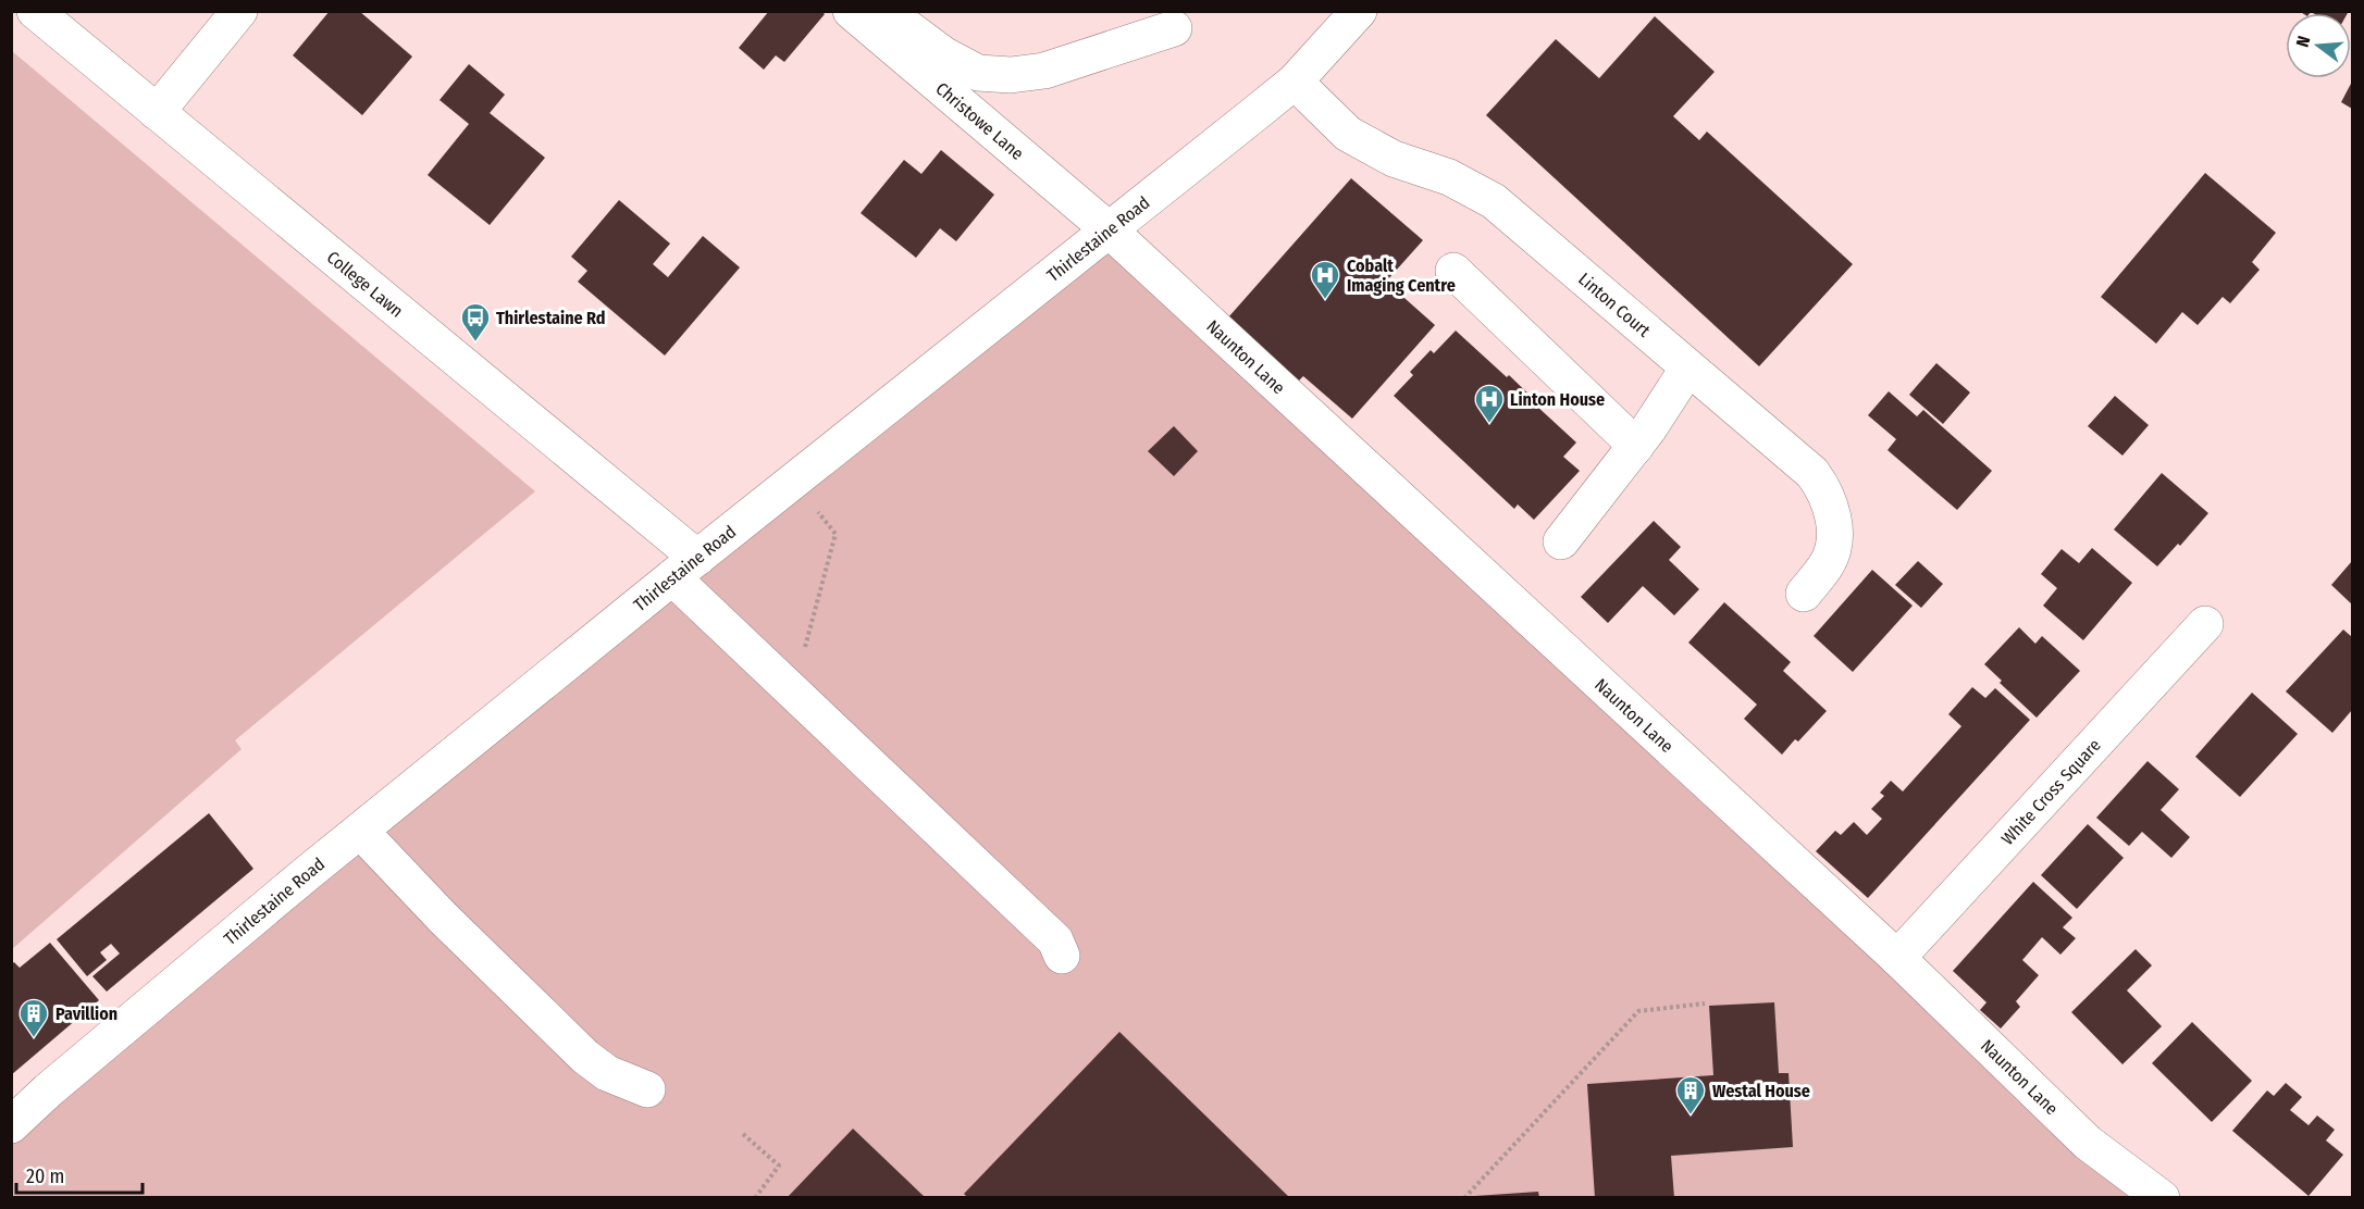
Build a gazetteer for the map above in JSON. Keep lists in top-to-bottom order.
{
  "streets": {
    "main road": [
      "Christowe Lane",
      "Thirlestaine Road",
      "College Lawn",
      "Linton Court",
      "Naunton Lane",
      "White Cross Square"
    ]
  },
  "crossings": [
    ["Christowe Lane", "Thirlestaine Road"],
    ["Christowe Lane", "Naunton Lane"],
    ["Thirlestaine Road", "College Lawn"],
    ["Thirlestaine Road", "Linton Court"],
    ["Thirlestaine Road", "Naunton Lane"],
    ["Naunton Lane", "White Cross Square"]
  ],
  "places": {
    "hospital": ["Cobalt Imaging Centre", "Linton House"],
    "bus stop": ["Thirlestaine Rd"],
    "building": ["Pavillion", "Westal House"]
  },
  "scale_bar": "20 m",
  "north": "left"
}
